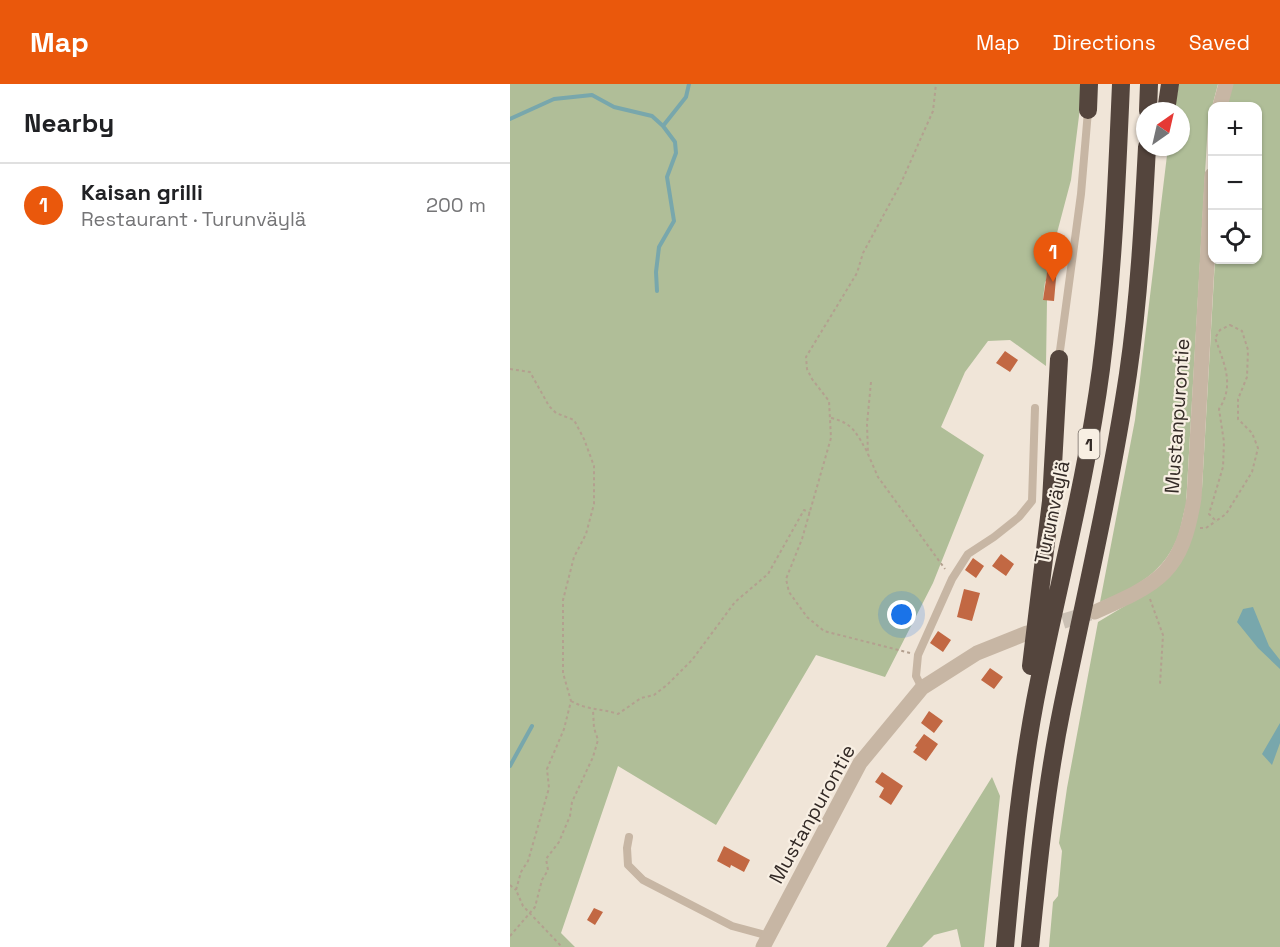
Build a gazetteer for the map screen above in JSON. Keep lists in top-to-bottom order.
{
  "streets": {
    "highway": ["1", "Turunväylä"],
    "street": ["Mustanpurontie"]
  },
  "north": "top right",
  "page": {
    "header": "Map",
    "nav": ["Map", "Directions", "Saved"],
    "heading": "Nearby",
    "map_buttons": ["+", "−"],
    "list": [
      {
        "mark": "1",
        "name": "Kaisan grilli",
        "note": "Restaurant · Turunväylä",
        "value": "200 m"
      }
    ],
    "pins": "1"
  }
}
